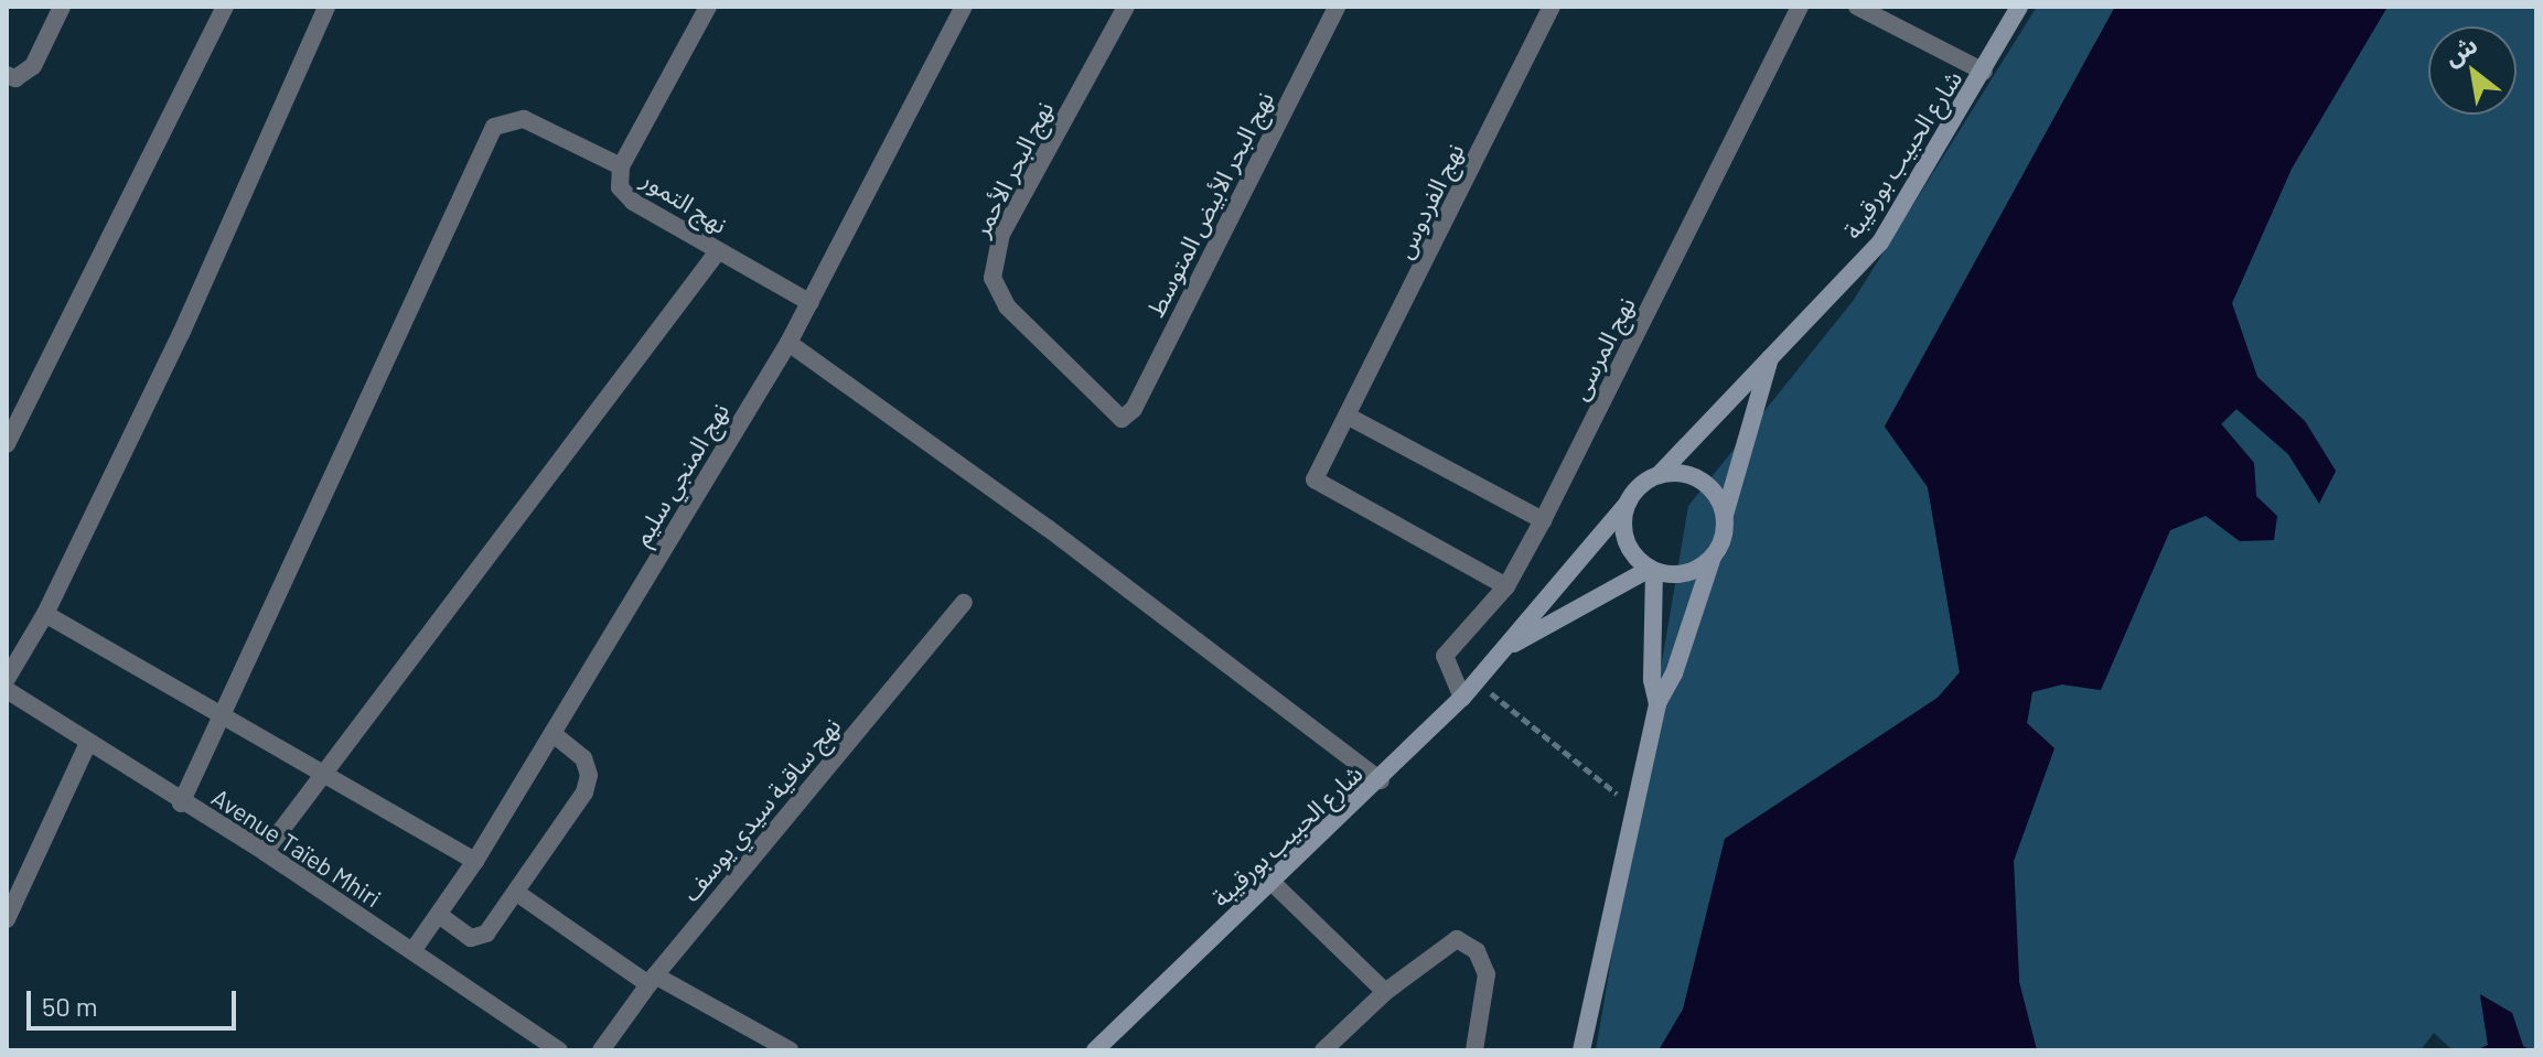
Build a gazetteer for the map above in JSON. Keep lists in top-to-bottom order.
{
  "streets": {
    "street": [
      "شارع الحبيب بورقيبة",
      "نهج البحر الأحمر",
      "نهج الفردوس",
      "نهج التمور",
      "نهج البحر الأبيض المتوسط",
      "نهج المرسى",
      "نهج المنجي سليم",
      "نهج ساقية سيدي يوسف",
      "Avenue Taïeb Mhiri"
    ]
  },
  "crossings": [
    ["شارع الحبيب بورقيبة", "نهج المرسى"],
    ["نهج البحر الأحمر", "نهج البحر الأبيض المتوسط"],
    ["نهج الفردوس", "نهج المرسى"],
    ["نهج التمور", "نهج المنجي سليم"],
    ["نهج المنجي سليم", "Avenue Taïeb Mhiri"]
  ],
  "scale_bar": "50 m",
  "north": "top left"
}
